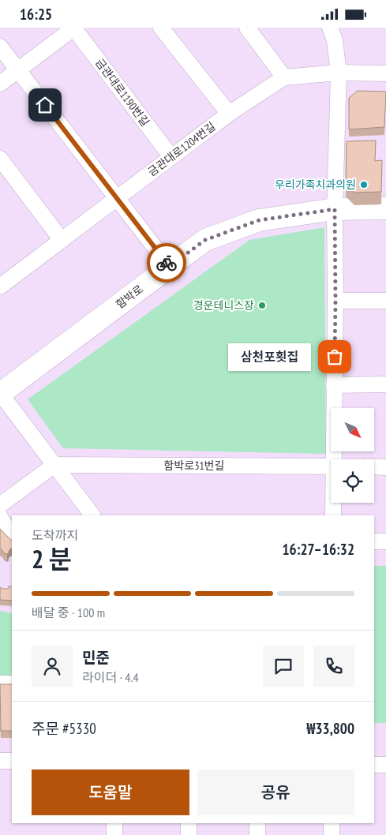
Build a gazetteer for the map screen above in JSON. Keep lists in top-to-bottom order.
{
  "streets": {
    "street": [
      "금관대로1190번길",
      "금관대로1204번길",
      "함박로",
      "함박로31번길"
    ]
  },
  "crossings": [
    ["금관대로1190번길", "금관대로1204번길"]
  ],
  "places": ["우리가족치과의원", "경운테니스장", "삼천포횟집"],
  "north": "bottom right",
  "page": {
    "status": "16:25",
    "bubble": "삼천포횟집",
    "heading": ["2 분", "도착까지", "16:27–16:32"],
    "panel": [
      "민준",
      "라이더 · 4.4",
      "주문 #5330",
      "₩33,800"
    ],
    "bar": "배달 중 · 100 m",
    "buttons": ["도움말", "공유"]
  }
}
